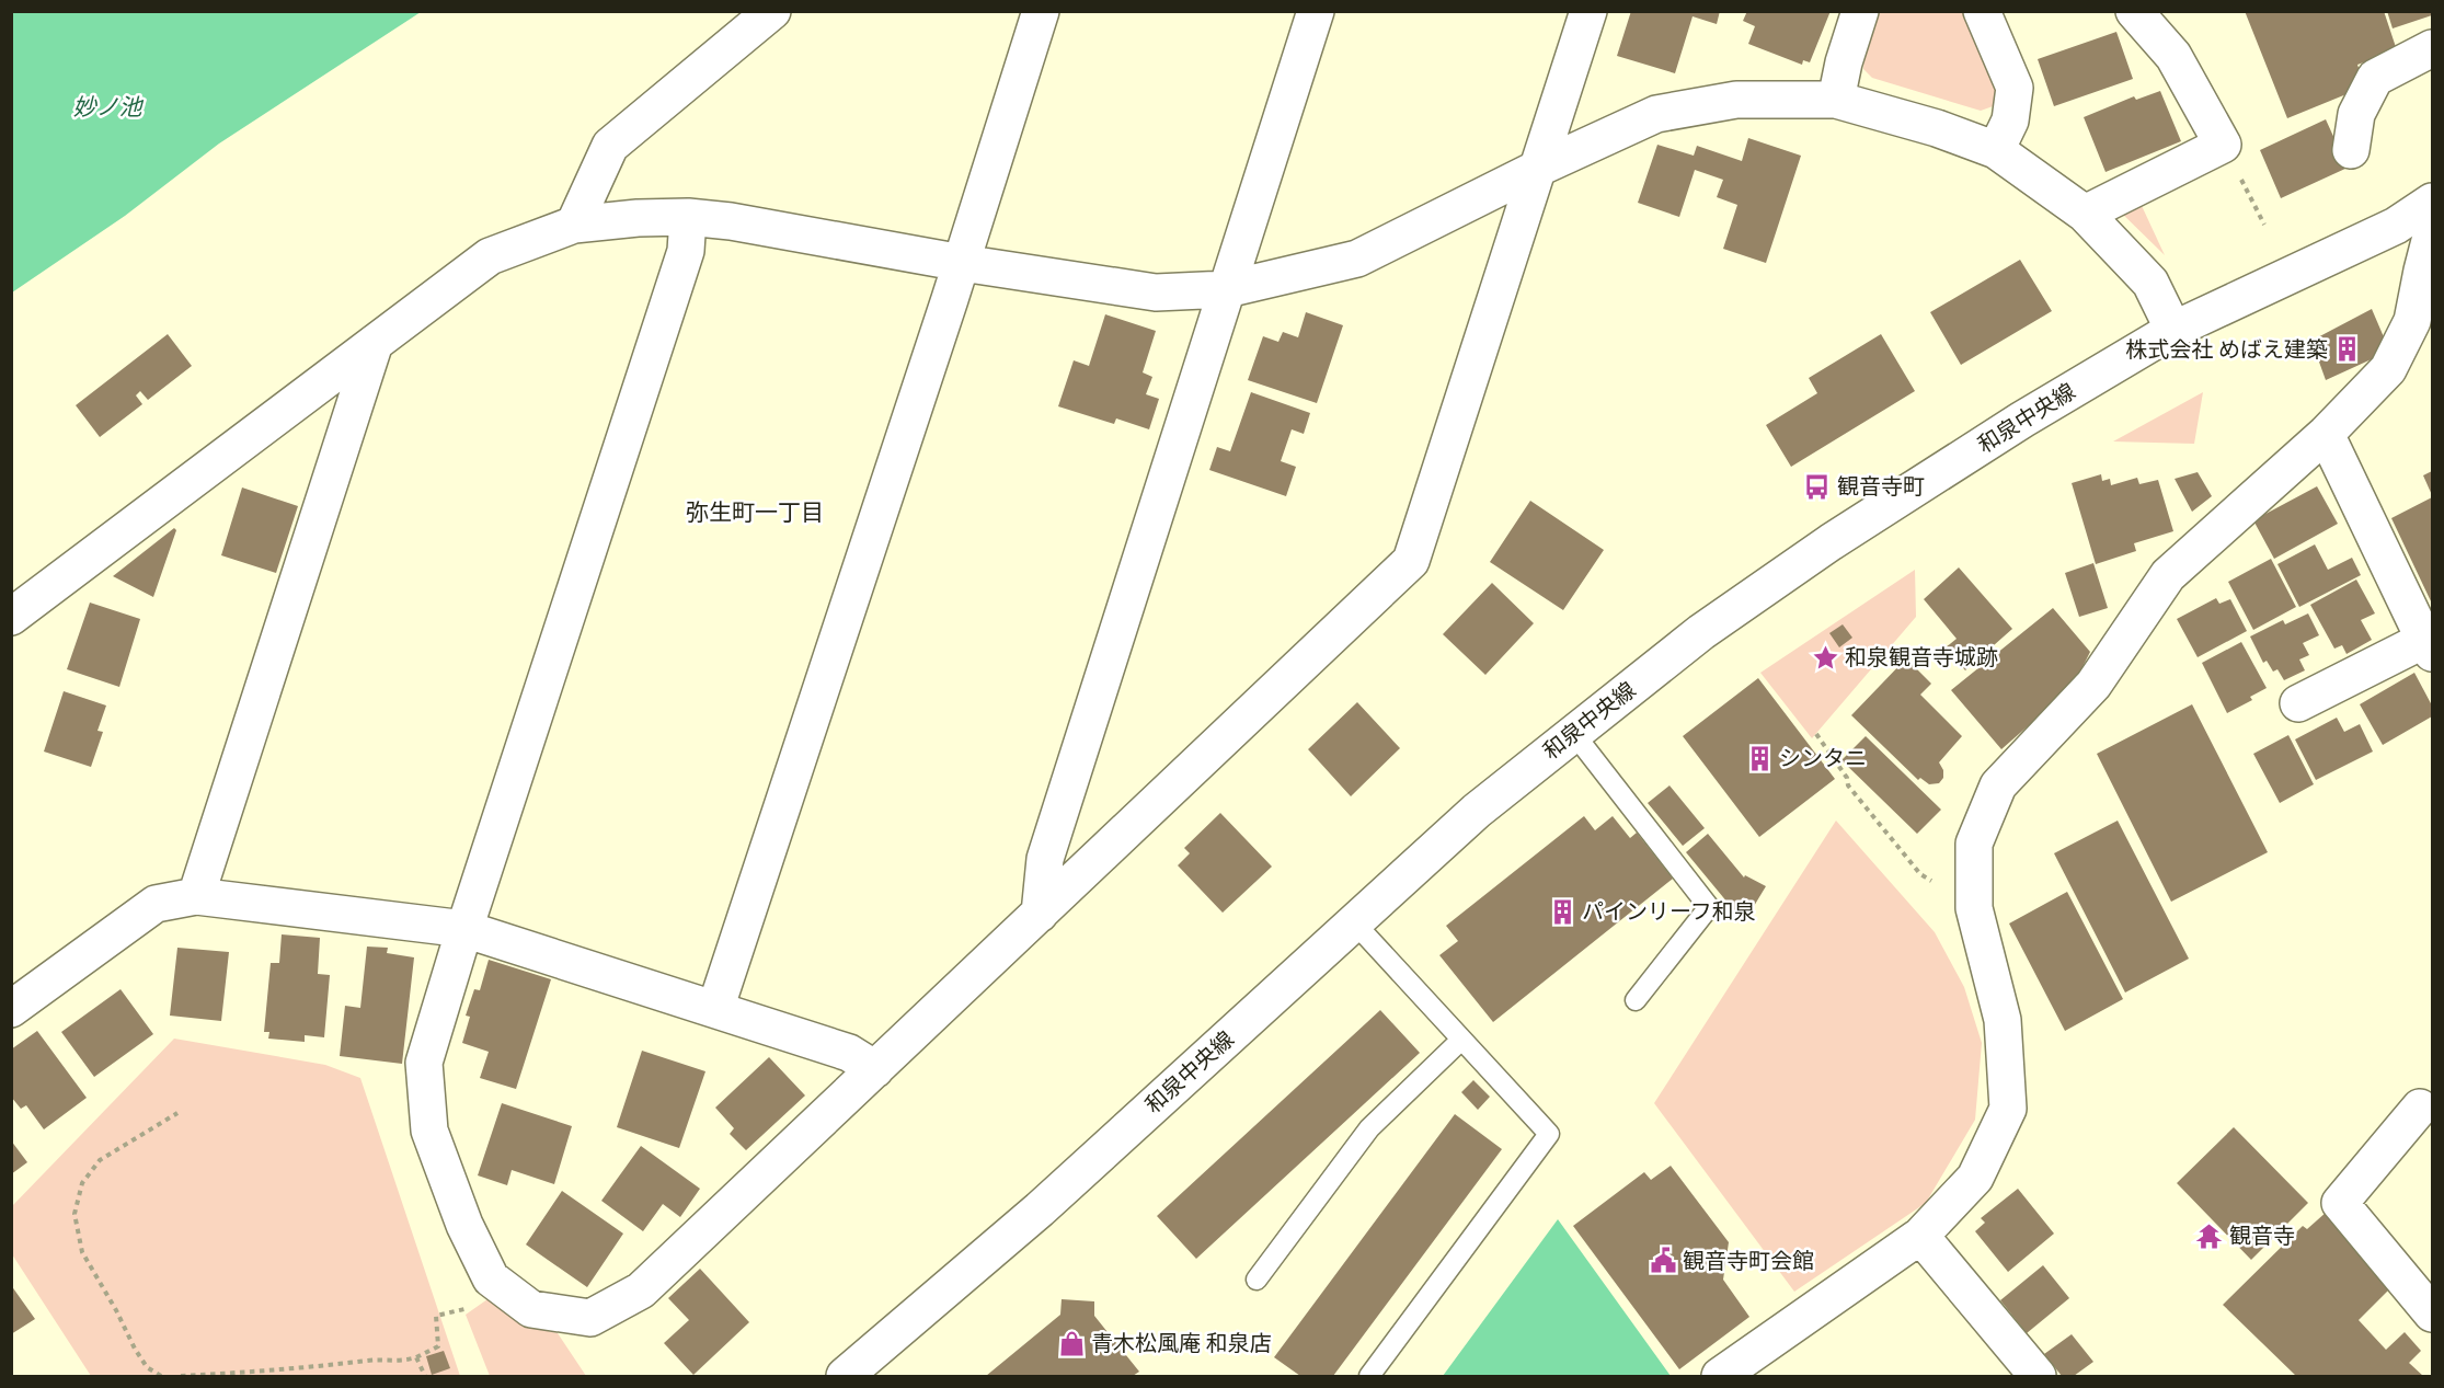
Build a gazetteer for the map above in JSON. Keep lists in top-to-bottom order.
{
  "streets": {
    "street": ["和泉中央線"]
  },
  "districts": ["弥生町一丁目"],
  "water": ["妙ノ池"],
  "places": {
    "building": ["株式会社 めばえ建築", "シンタニ", "パインリーフ和泉"],
    "bus stop": ["観音寺町"],
    "place": ["和泉観音寺城跡"],
    "temple": ["観音寺"],
    "public building": ["観音寺町会館"],
    "shop": ["青木松風庵 和泉店"]
  }
}
